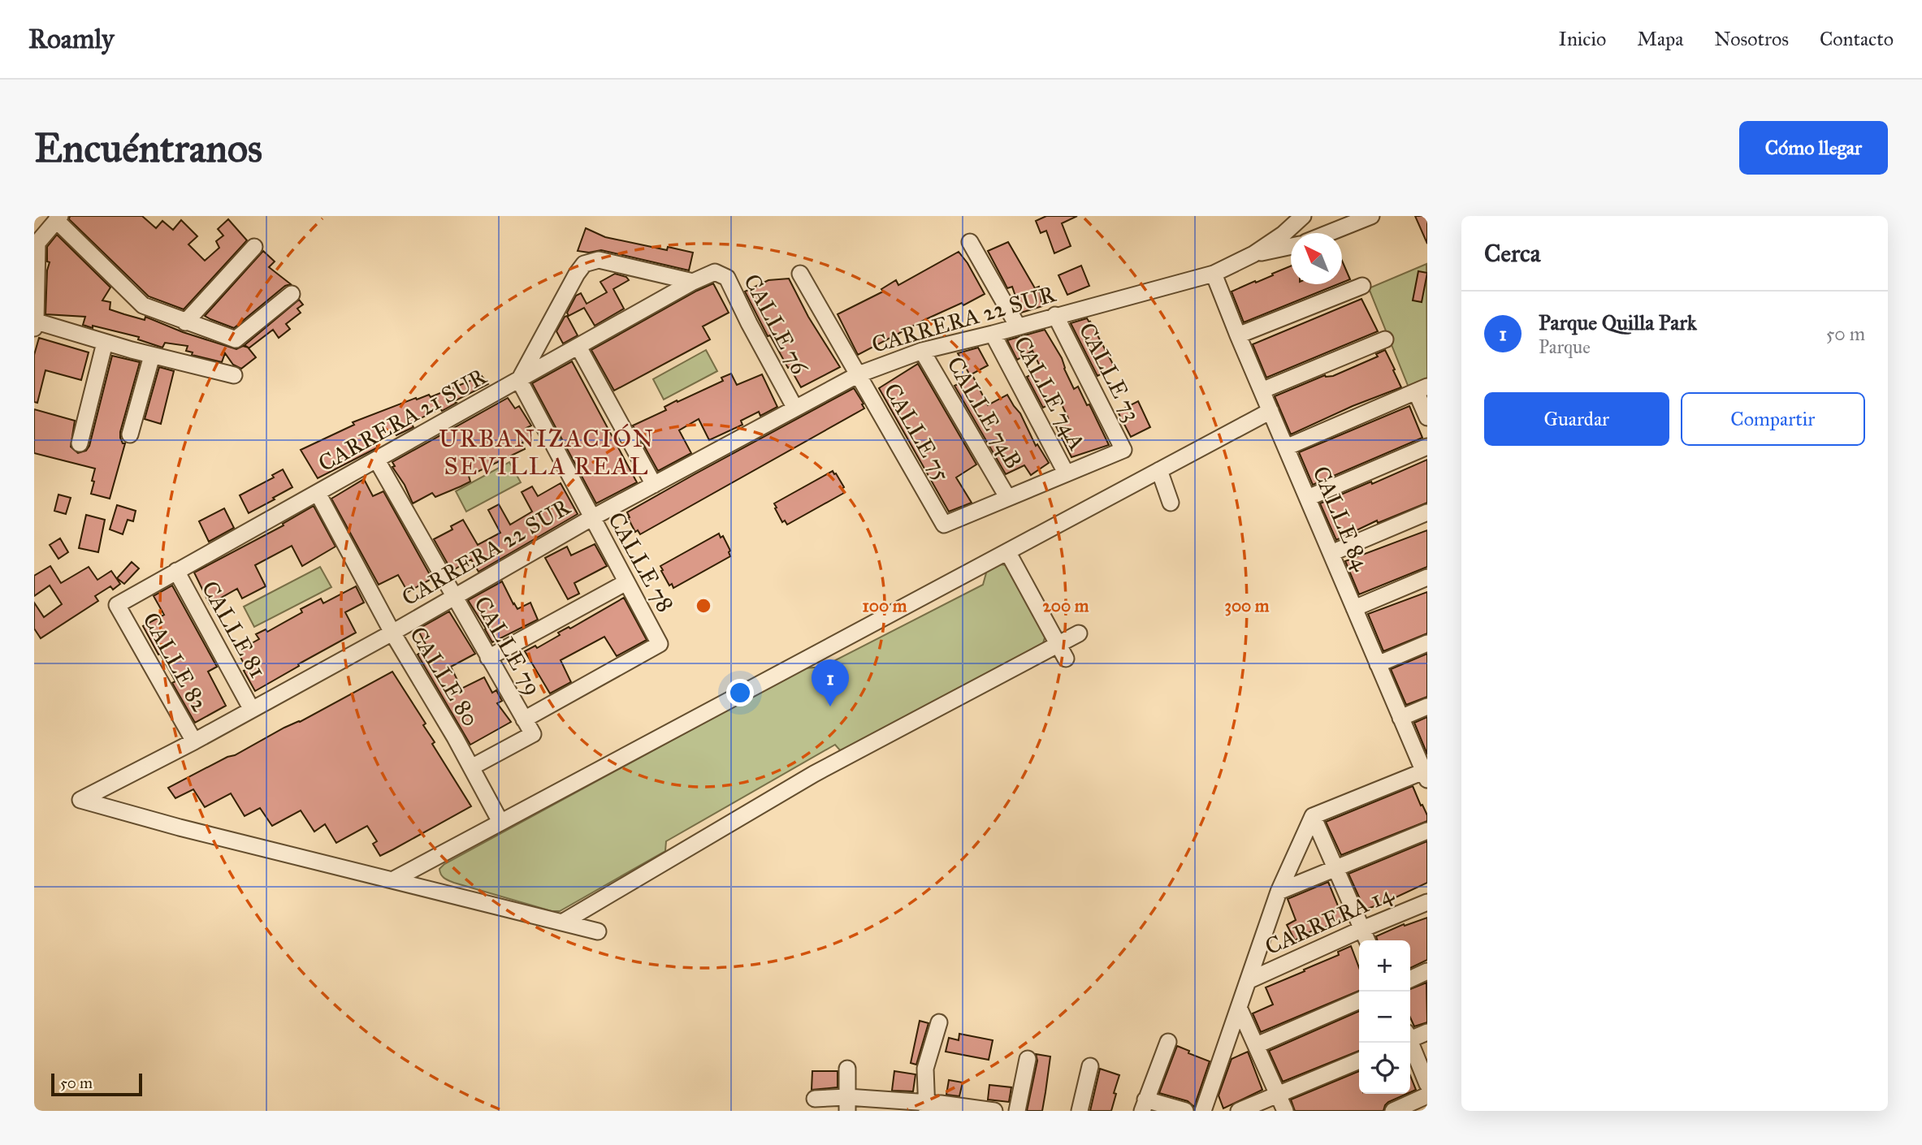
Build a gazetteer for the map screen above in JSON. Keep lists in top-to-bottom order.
{
  "streets": {
    "street": [
      "CARRERA 22 SUR",
      "CALLE 76",
      "CALLE 73",
      "CALLE 74A",
      "CALLE 74B",
      "CARRERA 21 SUR",
      "CALLE 75",
      "CALLE 84",
      "CALLE 78",
      "CALLE 81",
      "CALLE 79",
      "CALLE 82",
      "CALLE 80",
      "CARRERA 14"
    ]
  },
  "crossings": [
    ["CARRERA 22 SUR", "CALLE 76"],
    ["CARRERA 22 SUR", "CALLE 73"],
    ["CARRERA 22 SUR", "CALLE 74A"],
    ["CARRERA 22 SUR", "CALLE 74B"],
    ["CARRERA 22 SUR", "CALLE 75"],
    ["CARRERA 22 SUR", "CALLE 84"],
    ["CARRERA 22 SUR", "CALLE 78"],
    ["CARRERA 22 SUR", "CALLE 81"],
    ["CARRERA 22 SUR", "CALLE 79"],
    ["CARRERA 22 SUR", "CALLE 82"],
    ["CARRERA 22 SUR", "CALLE 80"],
    ["CALLE 76", "CARRERA 21 SUR"],
    ["CALLE 73", "CALLE 74A"],
    ["CALLE 74B", "CALLE 75"],
    ["CARRERA 21 SUR", "CALLE 78"],
    ["CARRERA 21 SUR", "CALLE 81"],
    ["CARRERA 21 SUR", "CALLE 79"],
    ["CARRERA 21 SUR", "CALLE 82"],
    ["CARRERA 21 SUR", "CALLE 80"],
    ["CALLE 78", "CALLE 79"],
    ["CALLE 79", "CALLE 80"]
  ],
  "districts": ["URBANIZACIÓN SEVILLA REAL"],
  "scale_bar": "50 m",
  "north": "top left",
  "page": {
    "header": "Roamly",
    "nav": [
      "Inicio",
      "Mapa",
      "Nosotros",
      "Contacto"
    ],
    "buttons": [
      "Cómo llegar",
      ["Guardar", "Compartir"]
    ],
    "title": "Encuéntranos",
    "heading": "Cerca",
    "list": [
      {
        "mark": "1",
        "name": "Parque Quilla Park",
        "note": "Parque",
        "value": "50 m"
      }
    ],
    "pins": "1",
    "map_buttons": ["+", "−"],
    "scale": "50 m"
  },
  "rings": ["100 m", "200 m", "300 m"]
}
